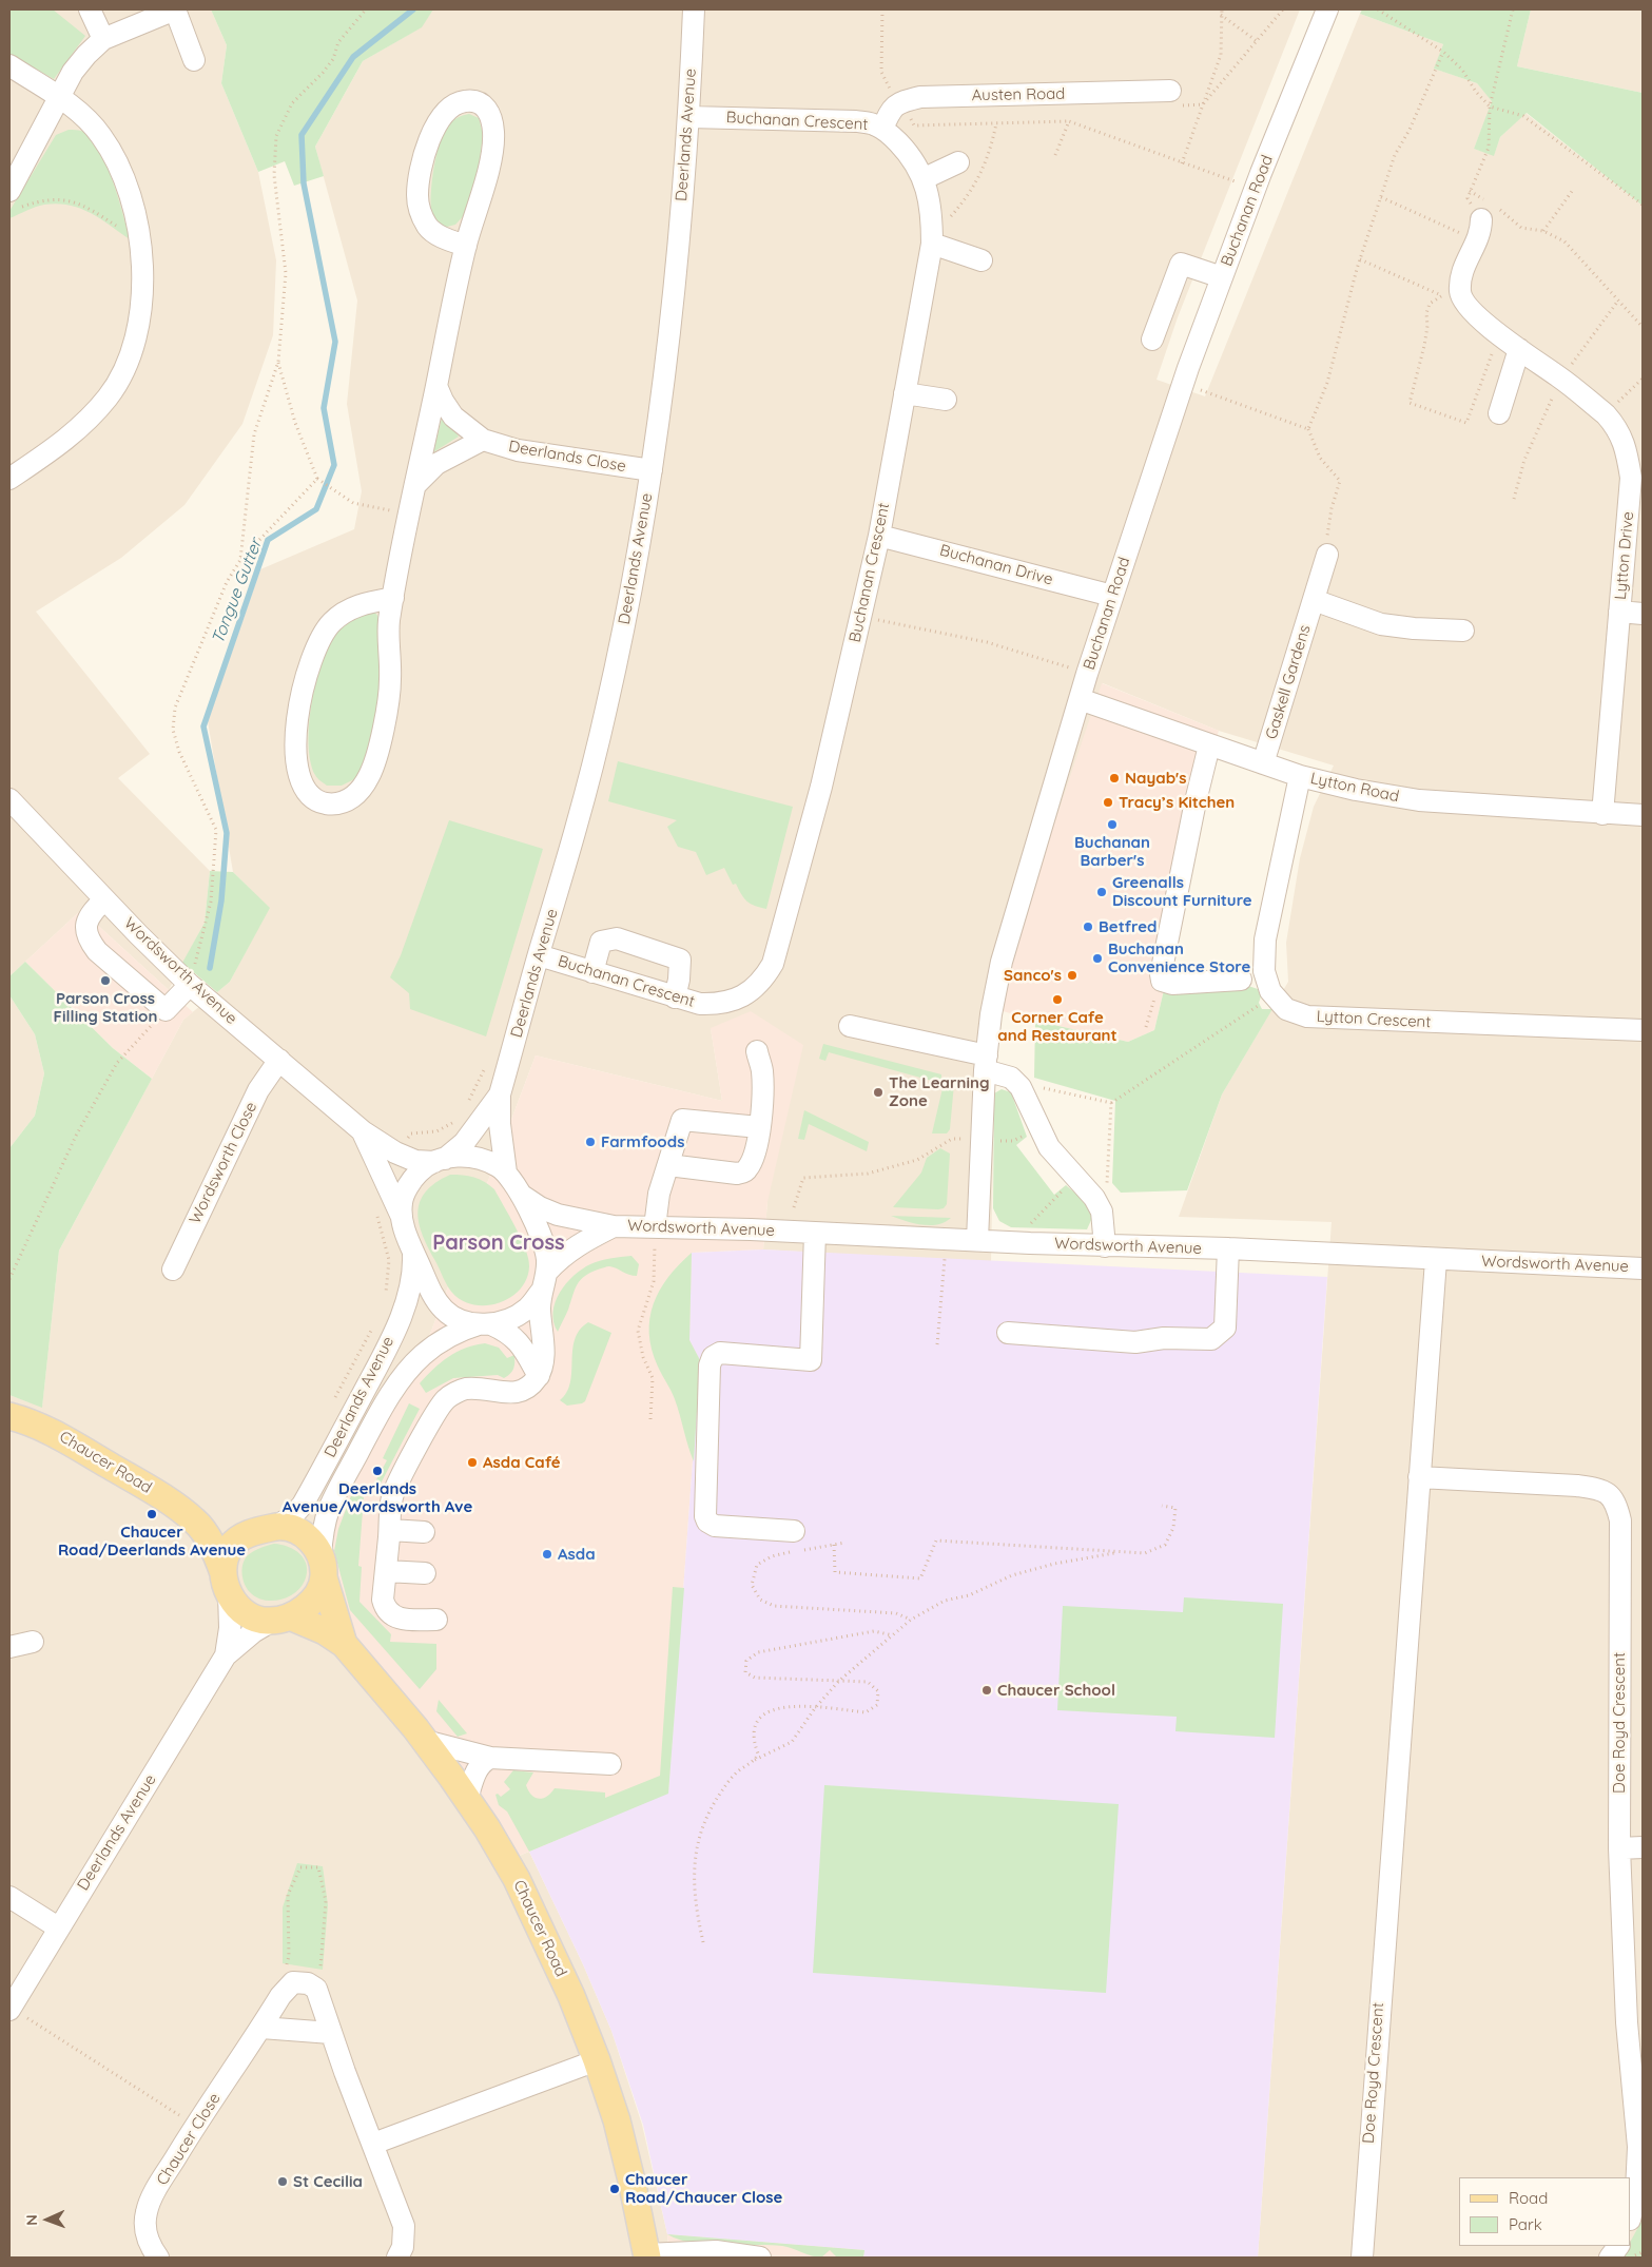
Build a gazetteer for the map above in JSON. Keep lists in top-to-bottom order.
{
  "streets": {
    "main road": ["Chaucer Road"],
    "street": [
      "Austen Road",
      "Buchanan Crescent",
      "Deerlands Avenue",
      "Buchanan Road",
      "Deerlands Close",
      "Lytton Drive",
      "Buchanan Drive",
      "Gaskell Gardens",
      "Lytton Road",
      "Wordsworth Avenue",
      "Lytton Crescent",
      "Wordsworth Close",
      "Doe Royd Crescent",
      "Chaucer Close"
    ]
  },
  "crossings": [
    ["Buchanan Crescent", "Deerlands Avenue"],
    ["Buchanan Crescent", "Buchanan Drive"],
    ["Deerlands Avenue", "Deerlands Close"],
    ["Deerlands Avenue", "Wordsworth Avenue"],
    ["Deerlands Avenue", "Chaucer Road"],
    ["Buchanan Road", "Buchanan Drive"],
    ["Buchanan Road", "Lytton Road"],
    ["Buchanan Road", "Wordsworth Avenue"],
    ["Lytton Drive", "Lytton Road"],
    ["Gaskell Gardens", "Lytton Road"],
    ["Wordsworth Avenue", "Wordsworth Close"],
    ["Wordsworth Avenue", "Doe Royd Crescent"]
  ],
  "districts": ["Parson Cross"],
  "water": ["Tongue Gutter"],
  "places": [
    "Nayab's",
    "Tracy’s Kitchen",
    "Buchanan Barber's",
    "Greenalls Discount Furniture",
    "Betfred",
    "Buchanan Convenience Store",
    "Sanco's",
    "Parson Cross Filling Station",
    "Corner Cafe and Restaurant",
    "The Learning Zone",
    "Farmfoods",
    "Asda Café",
    "Deerlands Avenue/Wordsworth Ave",
    "Chaucer Road/Deerlands Avenue",
    "Asda",
    "Chaucer School",
    "St Cecilia",
    "Chaucer Road/Chaucer Close"
  ],
  "legend": ["Road", "Park"],
  "north": "left"
}
